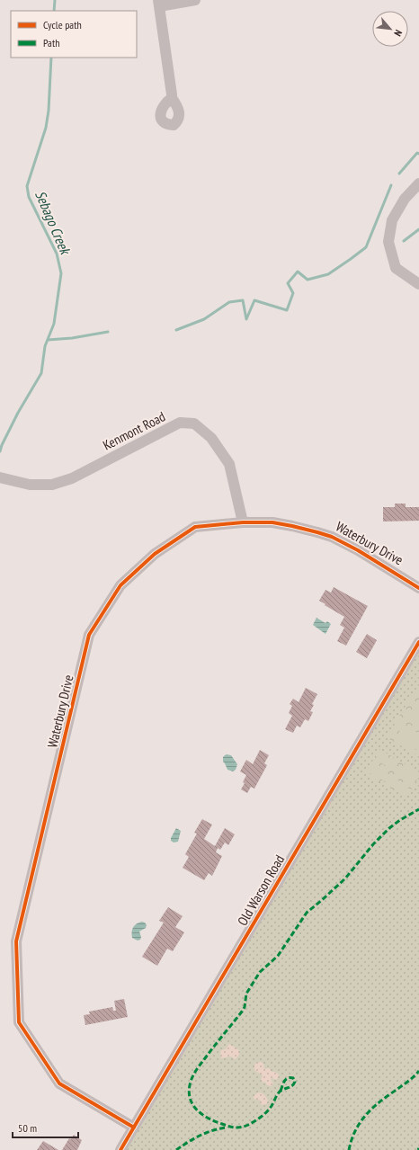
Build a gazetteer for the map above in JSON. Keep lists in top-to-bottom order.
{
  "streets": {
    "street": ["Kenmont Road", "Waterbury Drive", "Old Warson Road"]
  },
  "crossings": [
    ["Kenmont Road", "Waterbury Drive"],
    ["Waterbury Drive", "Old Warson Road"]
  ],
  "water": ["Sebago Creek"],
  "legend": ["Cycle path", "Path"],
  "scale_bar": "50 m",
  "north": "bottom right"
}
